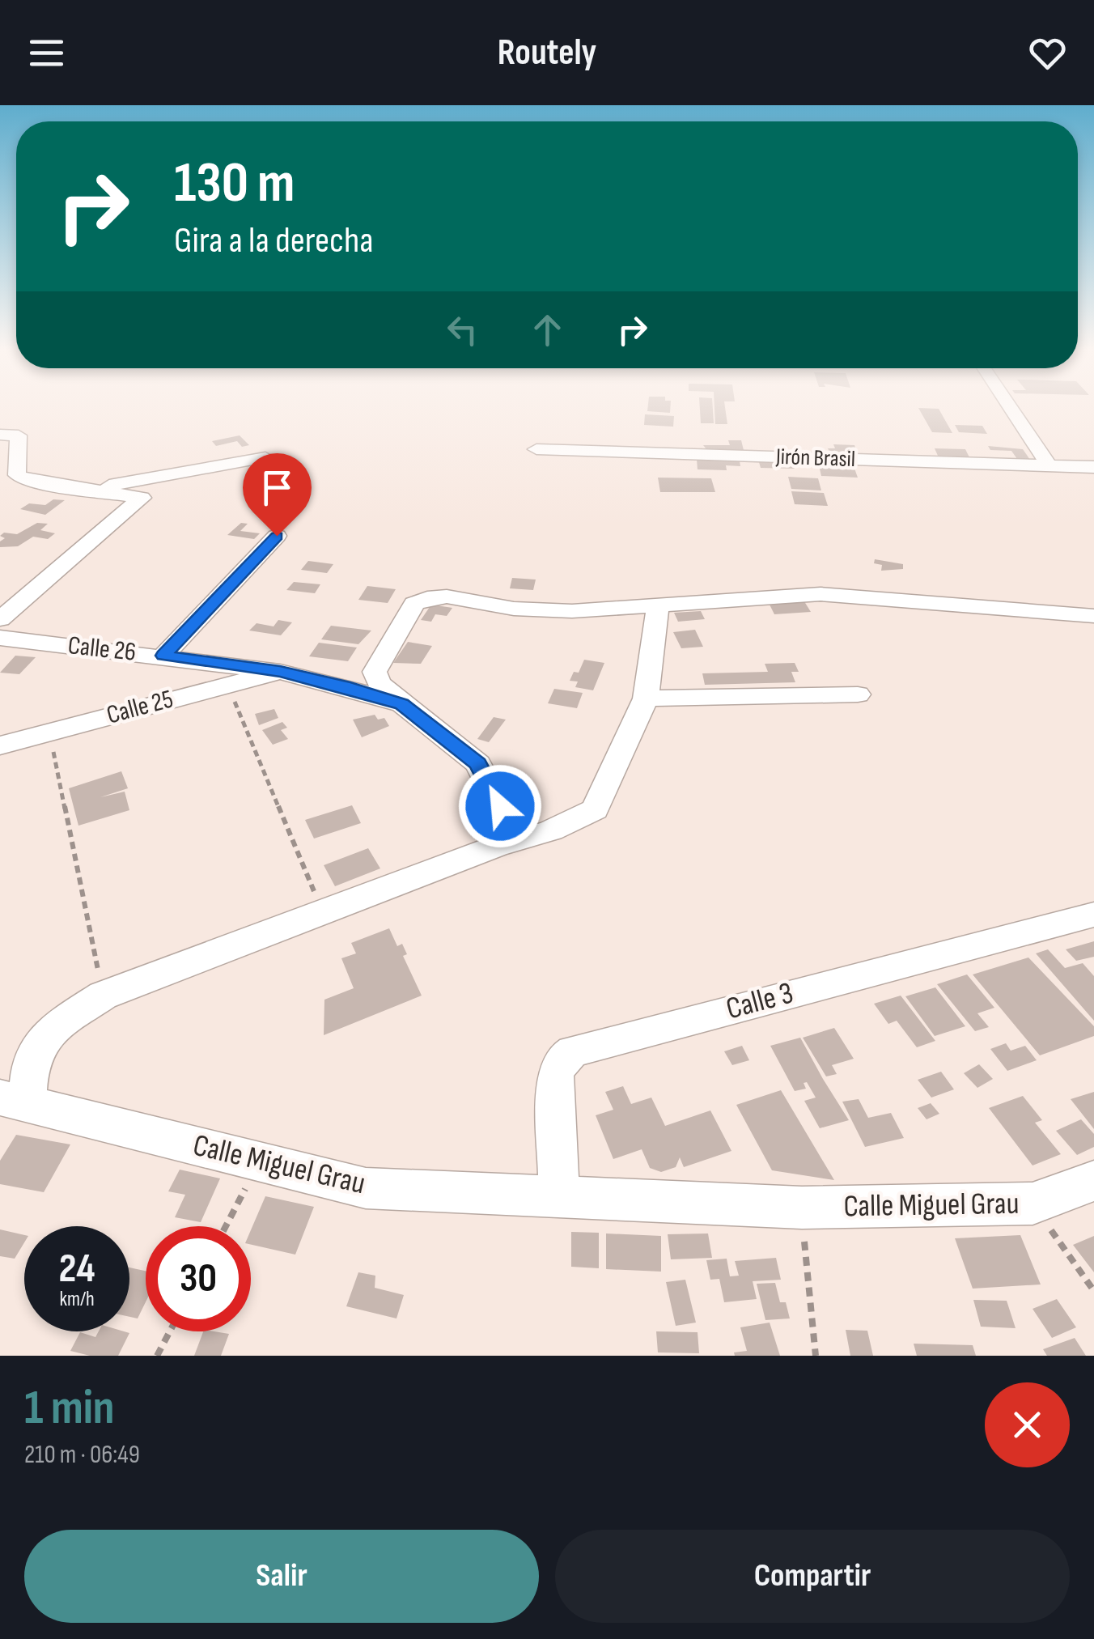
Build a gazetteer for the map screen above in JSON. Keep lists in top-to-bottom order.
{
  "streets": {
    "street": [
      "Jirón Brasil",
      "Calle 26",
      "Calle 25",
      "Calle 3",
      "Calle Miguel Grau"
    ]
  },
  "crossings": [
    ["Calle 26", "Calle 25"],
    ["Calle 26", "Calle Miguel Grau"],
    ["Calle 3", "Calle Miguel Grau"]
  ],
  "page": {
    "header": "Routely",
    "turn": ["130 m", "Gira a la derecha"],
    "speed": "24 km/h",
    "limit": "30",
    "heading": ["1 min", "210 m · 06:49"],
    "buttons": ["Salir", "Compartir"]
  }
}
